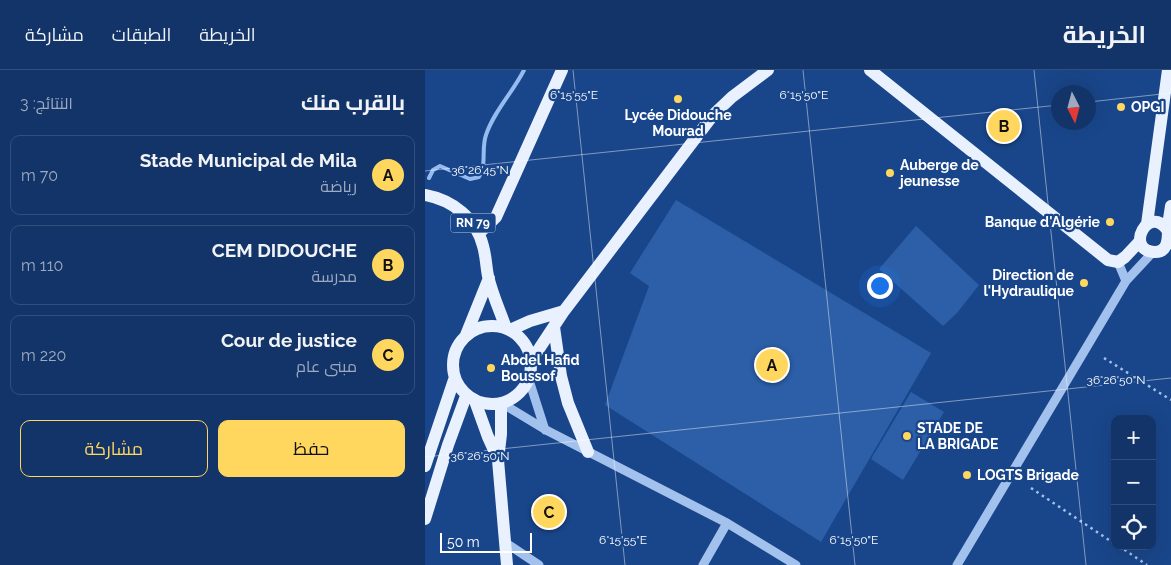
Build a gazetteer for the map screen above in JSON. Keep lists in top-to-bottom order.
{
  "streets": {
    "main road": ["RN 79"]
  },
  "places": [
    "Lycée Didouche Mourad",
    "OPGI",
    "Auberge de jeunesse",
    "Banque d'Algérie",
    "Direction de l'Hydraulique",
    "Abdel Hafid Boussof",
    "STADE DE LA BRIGADE",
    "LOGTS Brigade"
  ],
  "scale_bar": "50 m",
  "north": "bottom",
  "page": {
    "header": "الخريطة",
    "nav": ["الخريطة", "الطبقات", "مشاركة"],
    "heading": ["بالقرب منك", "النتائج: 3"],
    "pins": ["B", "A", "C"],
    "list": [
      {
        "mark": "A",
        "name": "Stade Municipal de Mila",
        "note": "رياضة",
        "value": "70 m"
      },
      {
        "mark": "B",
        "name": "CEM DIDOUCHE",
        "note": "مدرسة",
        "value": "110 m"
      },
      {
        "mark": "C",
        "name": "Cour de justice",
        "note": "مبنى عام",
        "value": "220 m"
      }
    ],
    "buttons": ["حفظ", "مشاركة"],
    "map_buttons": ["+", "−"],
    "scale": "50 m"
  },
  "coordinates": [
    "6°15'55\"E",
    "6°15'50\"E",
    "36°26'45\"N",
    "36°26'50\"N"
  ]
}
